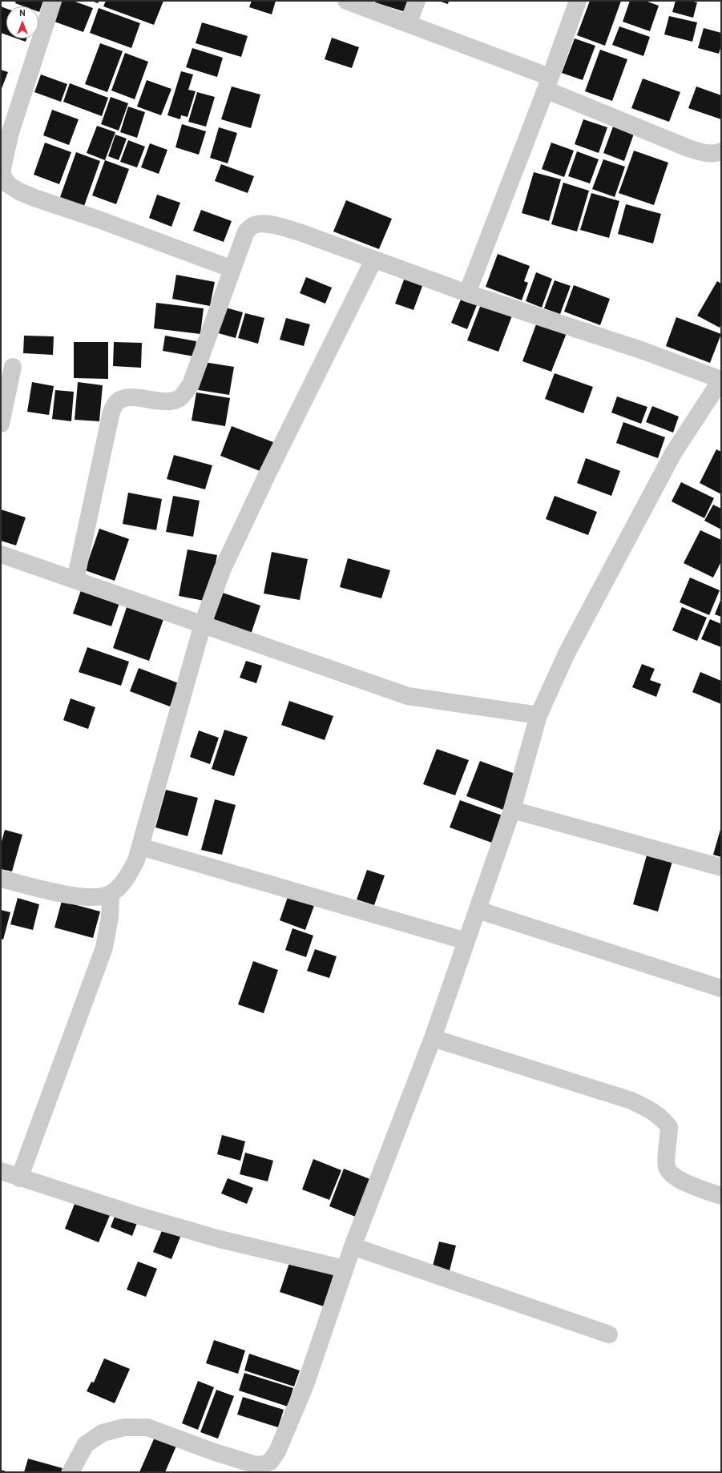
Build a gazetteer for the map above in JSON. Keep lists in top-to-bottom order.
{
  "north": "top"
}
